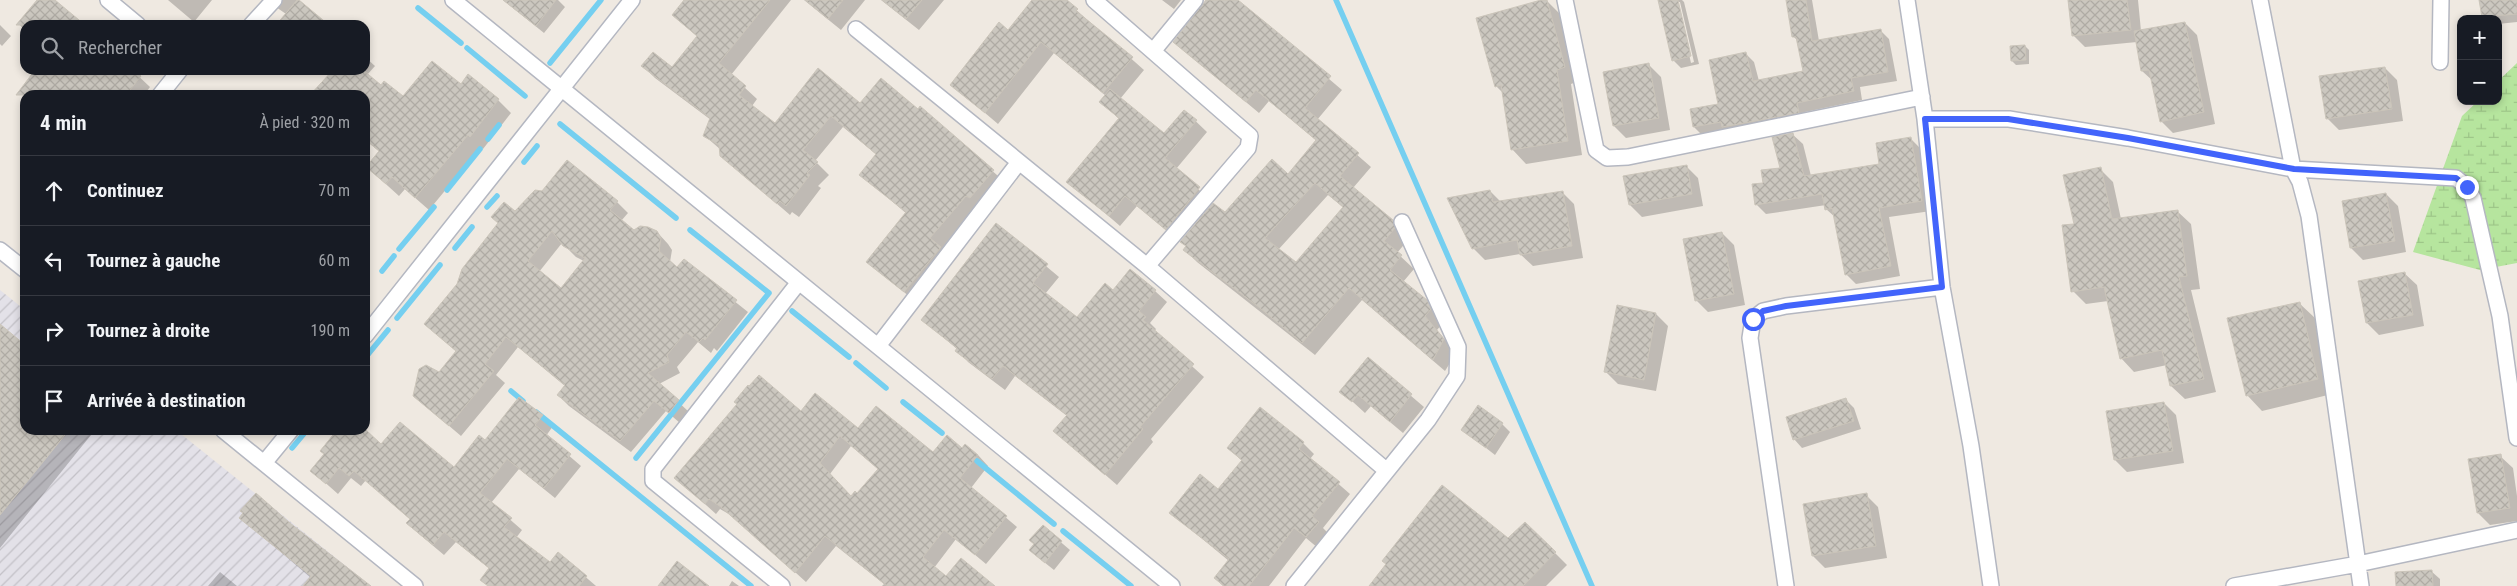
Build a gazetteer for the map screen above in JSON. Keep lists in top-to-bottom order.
{
  "page": {
    "map_buttons": ["+", "−"],
    "search": "Rechercher",
    "heading": ["4 min", "À pied · 320 m"],
    "list": [
      ["Continuez", "70 m"],
      ["Tournez à gauche", "60 m"],
      ["Tournez à droite", "190 m"],
      "Arrivée à destination"
    ]
  }
}
